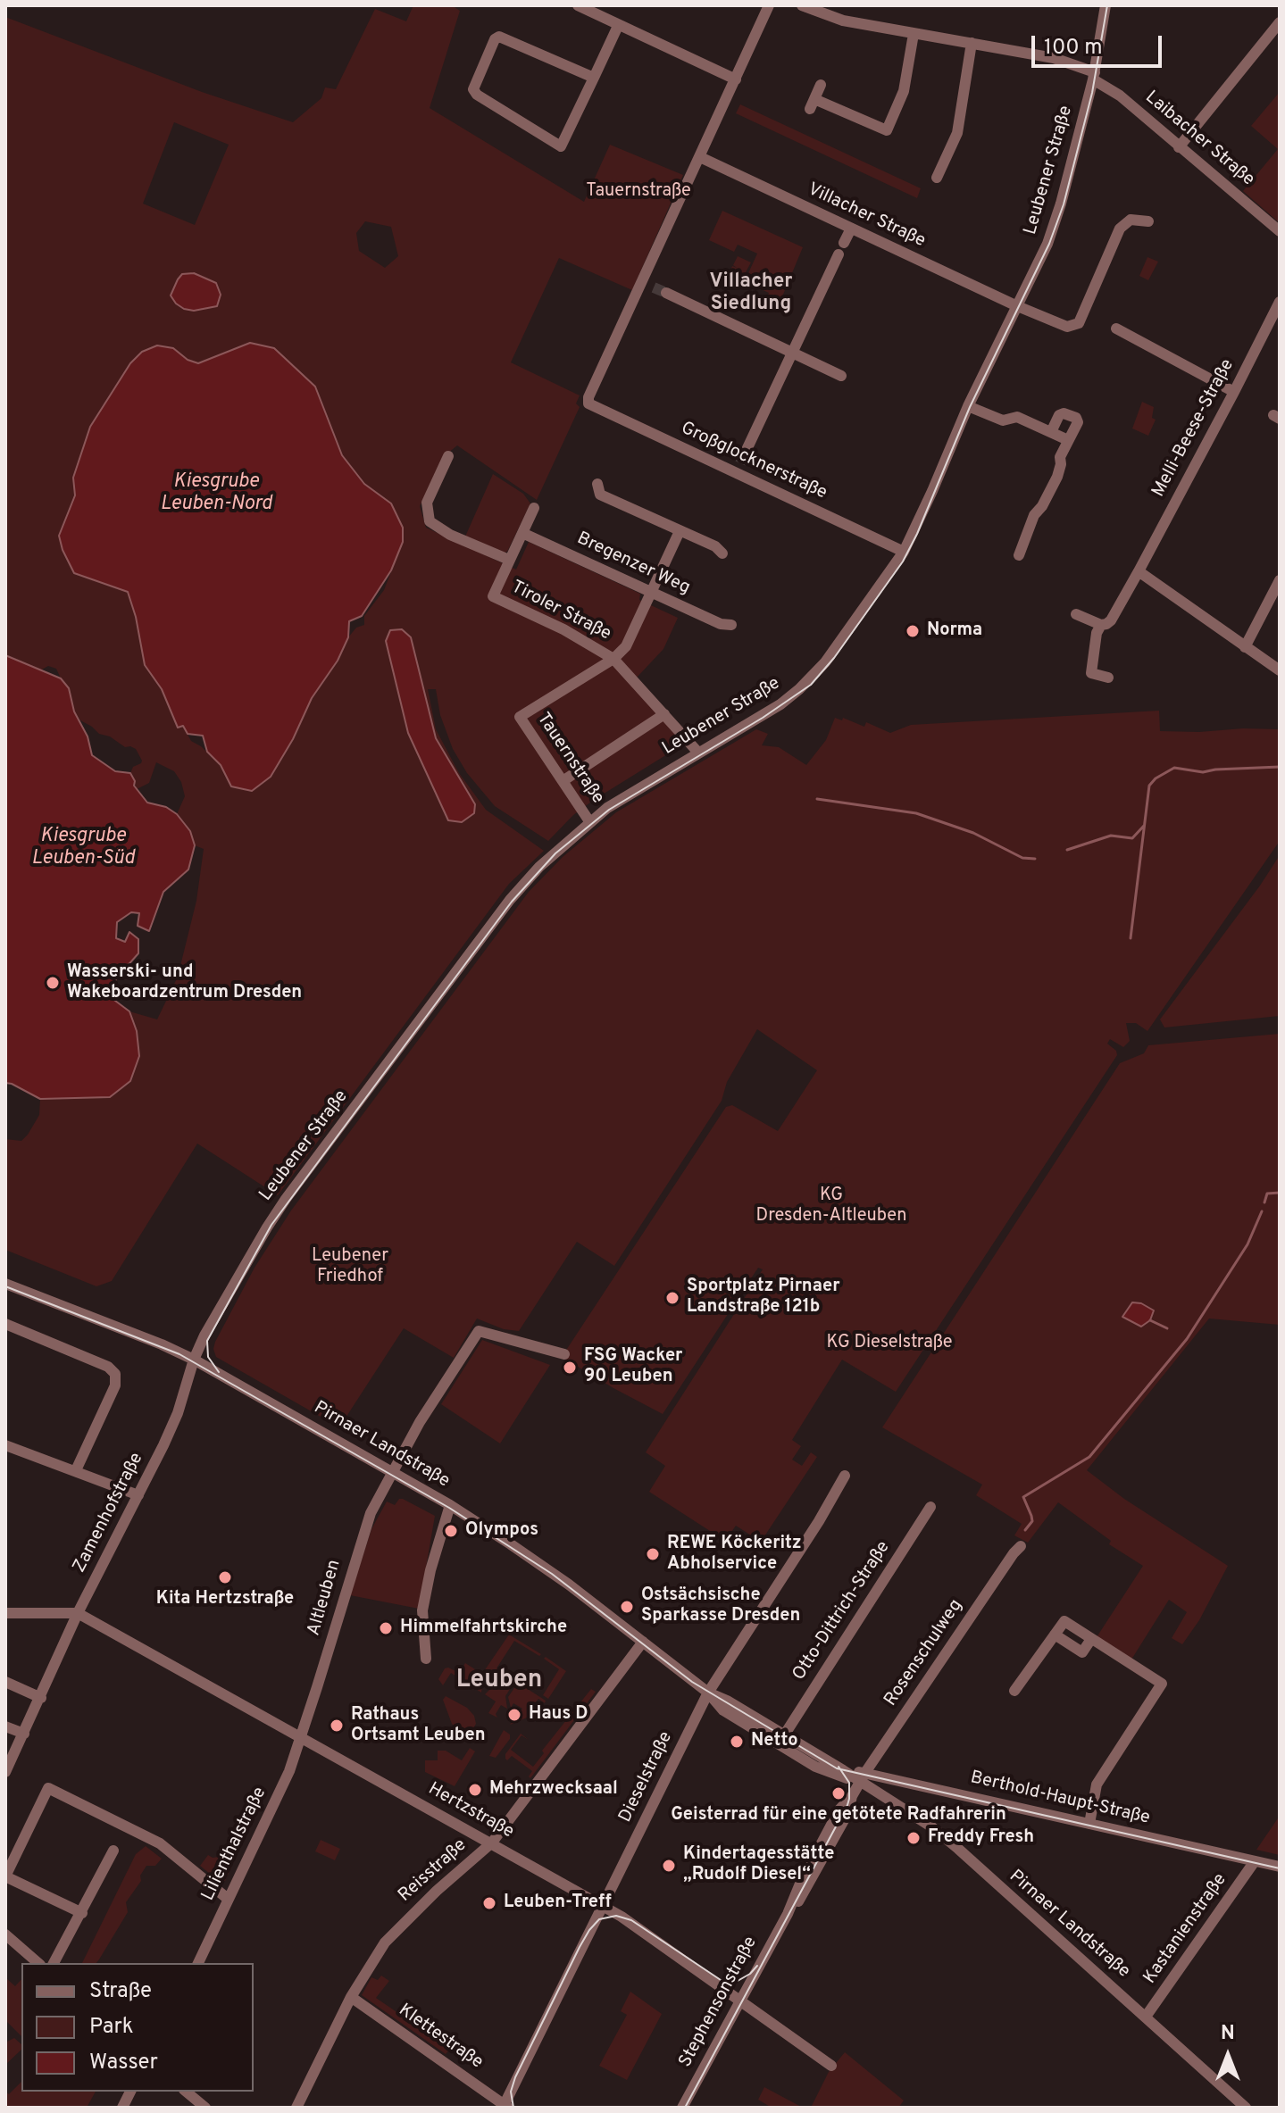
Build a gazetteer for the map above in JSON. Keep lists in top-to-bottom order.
{
  "streets": {
    "street": [
      "Laibacher Straße",
      "Leubener Straße",
      "Villacher Straße",
      "Melli-Beese-Straße",
      "Großglocknerstraße",
      "Bregenzer Weg",
      "Tiroler Straße",
      "Tauernstraße",
      "Pirnaer Landstraße",
      "Zamenhofstraße",
      "Altleuben",
      "Otto-Dittrich-Straße",
      "Rosenschulweg",
      "Dieselstraße",
      "Berthold-Haupt-Straße",
      "Hertzstraße",
      "Lilienthalstraße",
      "Reisstraße",
      "Kastanienstraße",
      "Stephensonstraße",
      "Klettestraße"
    ]
  },
  "crossings": [
    ["Laibacher Straße", "Leubener Straße"],
    ["Leubener Straße", "Villacher Straße"],
    ["Leubener Straße", "Großglocknerstraße"],
    ["Leubener Straße", "Tiroler Straße"],
    ["Leubener Straße", "Tauernstraße"],
    ["Leubener Straße", "Pirnaer Landstraße"],
    ["Leubener Straße", "Zamenhofstraße"],
    ["Tiroler Straße", "Tauernstraße"],
    ["Pirnaer Landstraße", "Zamenhofstraße"],
    ["Pirnaer Landstraße", "Altleuben"],
    ["Pirnaer Landstraße", "Otto-Dittrich-Straße"],
    ["Pirnaer Landstraße", "Rosenschulweg"],
    ["Pirnaer Landstraße", "Dieselstraße"],
    ["Pirnaer Landstraße", "Berthold-Haupt-Straße"],
    ["Pirnaer Landstraße", "Reisstraße"],
    ["Pirnaer Landstraße", "Kastanienstraße"],
    ["Pirnaer Landstraße", "Stephensonstraße"],
    ["Zamenhofstraße", "Hertzstraße"],
    ["Altleuben", "Hertzstraße"],
    ["Altleuben", "Lilienthalstraße"],
    ["Rosenschulweg", "Berthold-Haupt-Straße"],
    ["Rosenschulweg", "Stephensonstraße"],
    ["Dieselstraße", "Hertzstraße"],
    ["Dieselstraße", "Klettestraße"],
    ["Berthold-Haupt-Straße", "Kastanienstraße"],
    ["Berthold-Haupt-Straße", "Stephensonstraße"],
    ["Hertzstraße", "Lilienthalstraße"],
    ["Hertzstraße", "Reisstraße"],
    ["Hertzstraße", "Stephensonstraße"],
    ["Reisstraße", "Klettestraße"]
  ],
  "districts": ["Villacher Siedlung", "Leuben"],
  "water": ["Kiesgrube Leuben-Nord", "Kiesgrube Leuben-Süd"],
  "parks": [
    "Tauernstraße",
    "KG Dresden-Altleuben",
    "Leubener Friedhof",
    "KG Dieselstraße"
  ],
  "places": [
    "Norma",
    "Wasserski- und Wakeboardzentrum Dresden",
    "Sportplatz Pirnaer Landstraße 121b",
    "FSG Wacker 90 Leuben",
    "Olympos",
    "REWE Köckeritz Abholservice",
    "Kita Hertzstraße",
    "Ostsächsische Sparkasse Dresden",
    "Himmelfahrtskirche",
    "Haus D",
    "Rathaus Ortsamt Leuben",
    "Netto",
    "Mehrzwecksaal",
    "Geisterrad für eine getötete Radfahrerin",
    "Freddy Fresh",
    "Kindertagesstätte „Rudolf Diesel“",
    "Leuben-Treff"
  ],
  "legend": ["Straße", "Park", "Wasser"],
  "scale_bar": "100 m",
  "north": "top"
}
